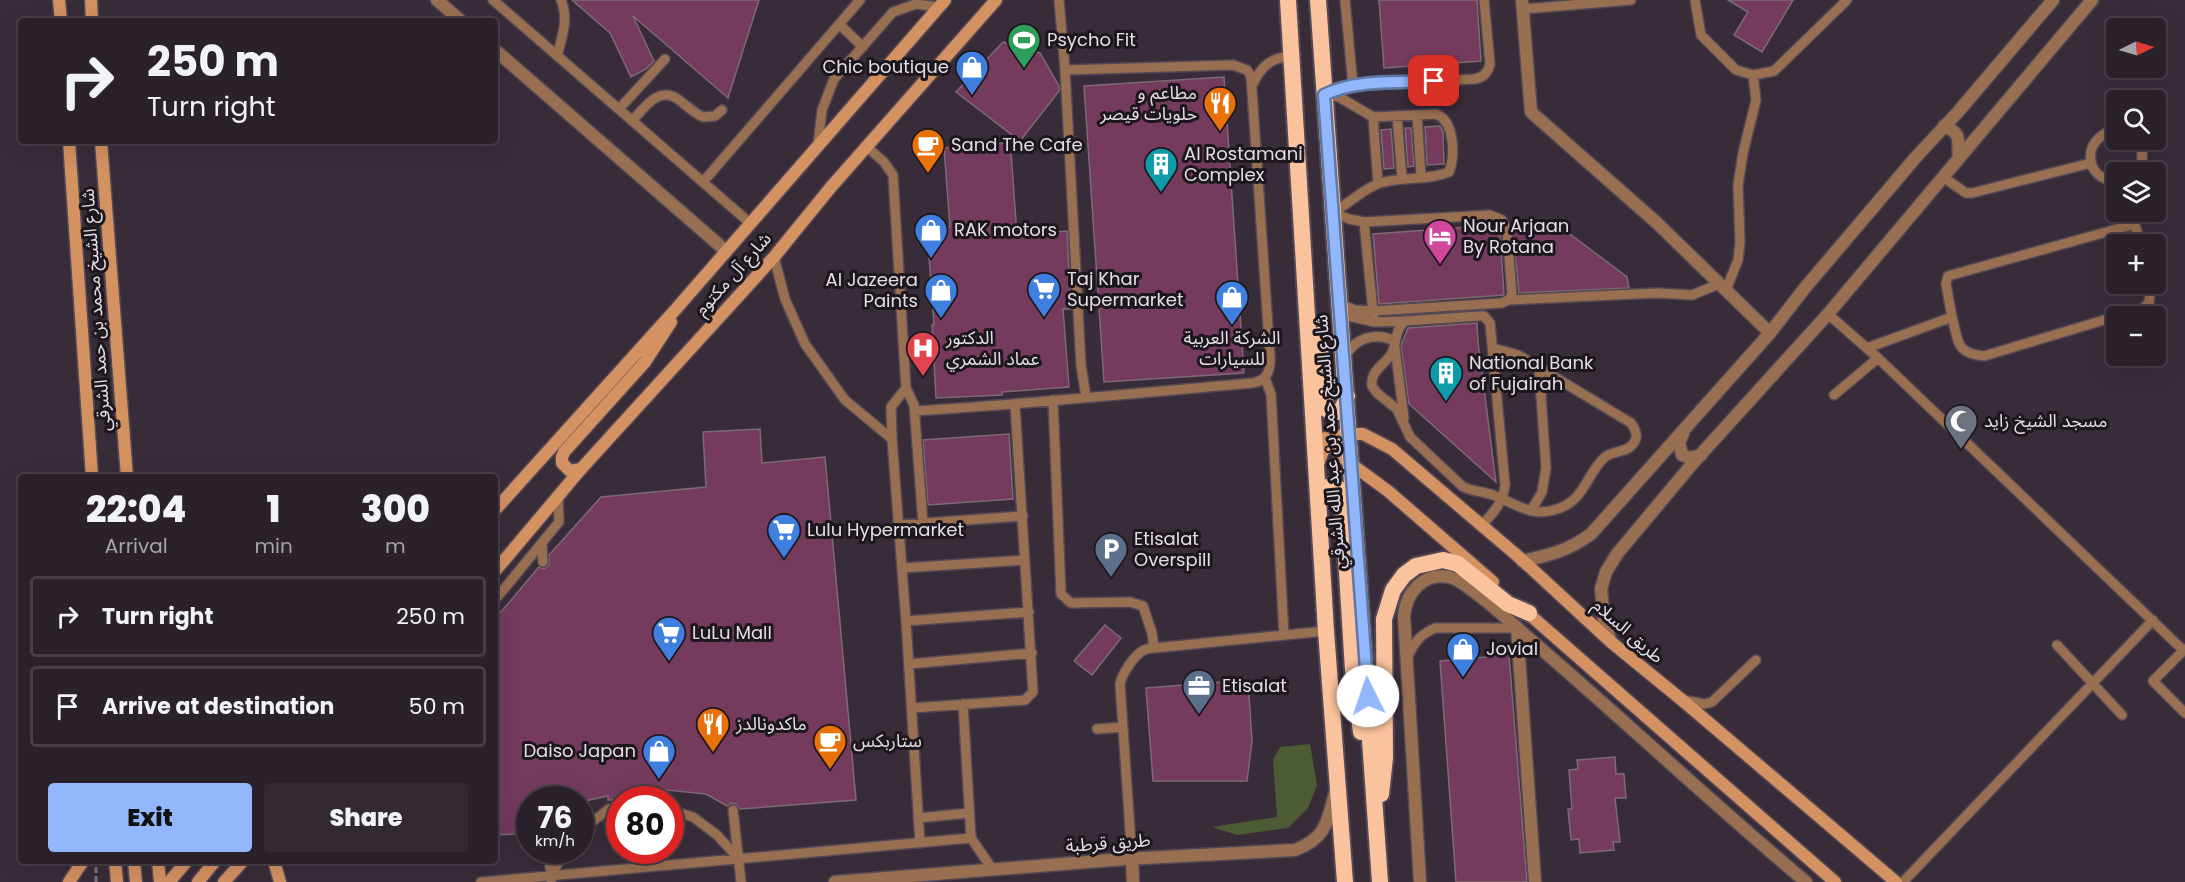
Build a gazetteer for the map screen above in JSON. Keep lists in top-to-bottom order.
{
  "streets": {
    "highway": ["شارع الشيخ حمد بن عبد الله الشرقي"],
    "main road": ["شارع آل مكتوم", "شارع الشيخ محمد بن حمد الشرقي", "طريق السلام"],
    "street": ["طريق قرطبة"]
  },
  "crossings": [
    ["شارع الشيخ حمد بن عبد الله الشرقي", "طريق السلام"],
    ["شارع الشيخ حمد بن عبد الله الشرقي", "طريق قرطبة"]
  ],
  "places": {
    "sports": ["Psycho Fit"],
    "shop": [
      "Chic boutique",
      "RAK motors",
      "Al Jazeera Paints",
      "الشركة العربية للسيارات",
      "Jovial",
      "Daiso Japan"
    ],
    "restaurant": ["مطاعم و حلويات قيصر", "ماكدونالدز"],
    "cafe": ["Sand The Cafe", "ستاربكس"],
    "building": ["Al Rostamani Complex", "National Bank of Fujairah"],
    "hotel": ["Nour Arjaan By Rotana"],
    "supermarket": ["Taj Khar Supermarket", "Lulu Hypermarket", "LuLu Mall"],
    "hospital": ["الدكتور عماد الشمري"],
    "mosque": ["مسجد الشيخ زايد"],
    "parking": ["Etisalat Overspill"],
    "office": ["Etisalat"]
  },
  "north": "right",
  "page": {
    "map_buttons": ["+", "−"],
    "turn": ["250 m", "Turn right"],
    "eta": [
      "22:04",
      "Arrival",
      "1",
      "min",
      "300",
      "m"
    ],
    "list": [
      {
        "name": "Turn right",
        "value": "250 m"
      },
      {
        "name": "Arrive at destination",
        "value": "50 m"
      }
    ],
    "buttons": ["Exit", "Share"],
    "speed": "76 km/h",
    "limit": "80"
  }
}
